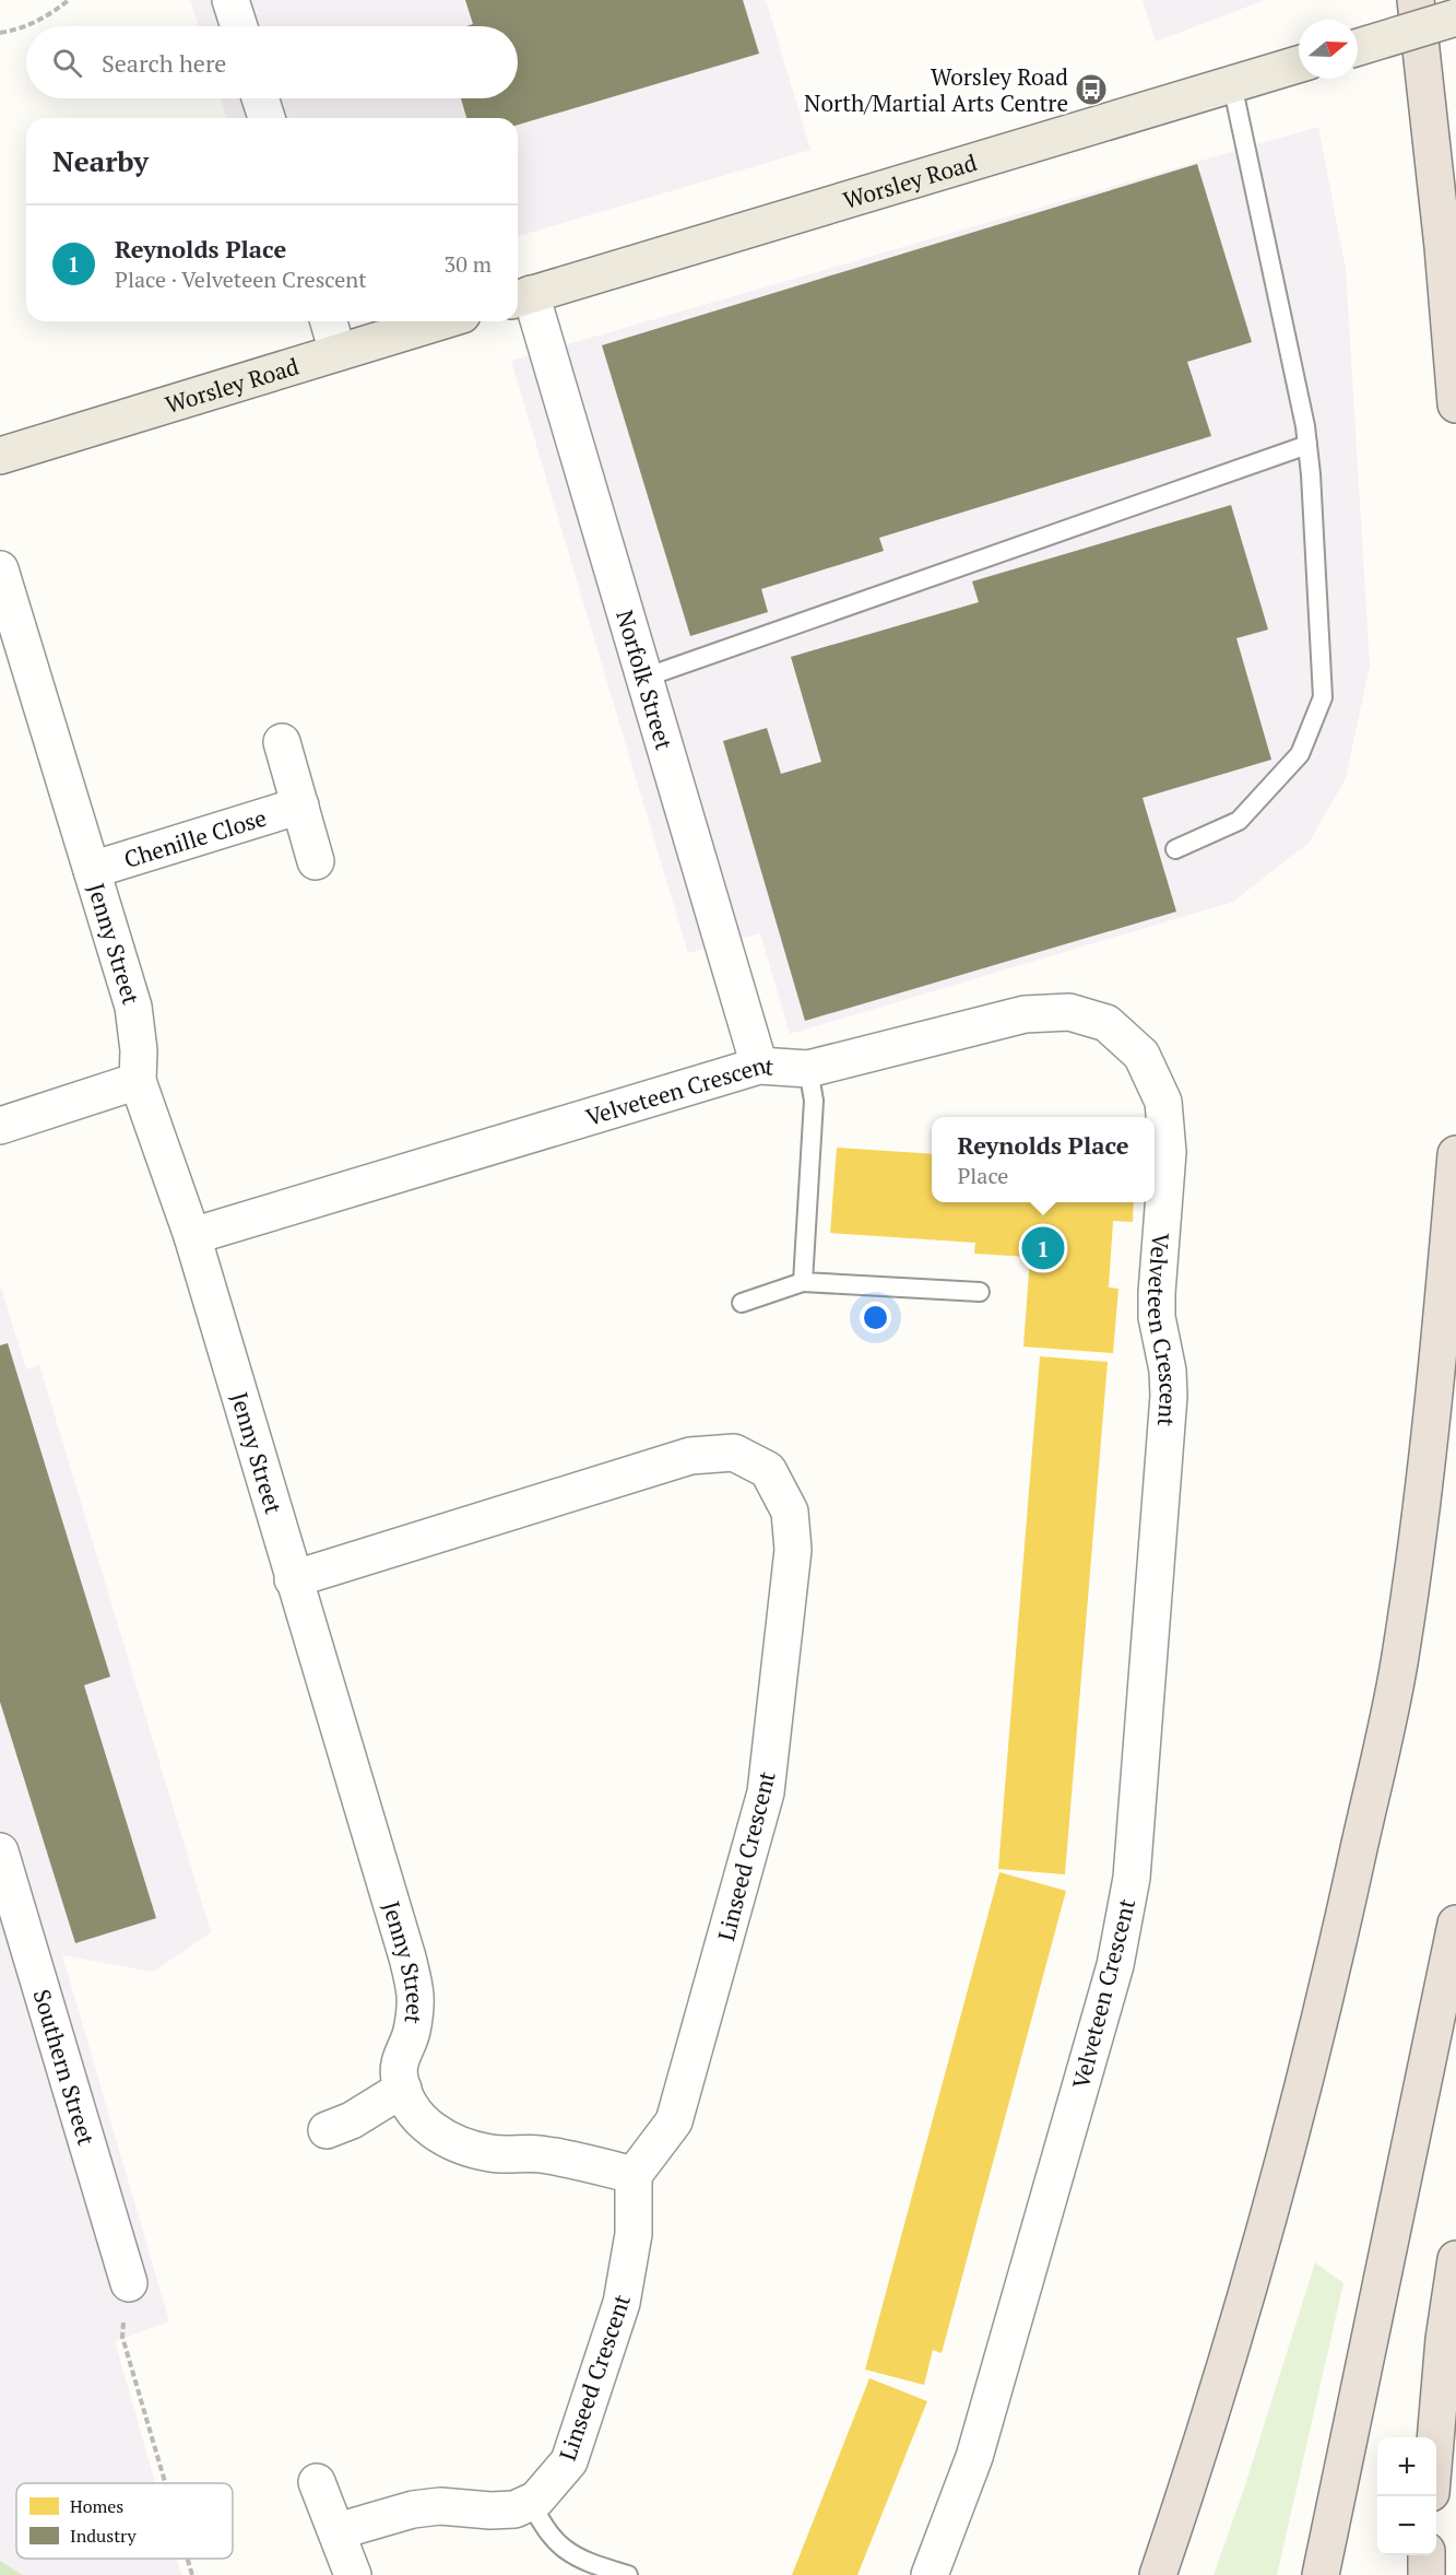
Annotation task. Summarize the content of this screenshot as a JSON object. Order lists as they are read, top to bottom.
{
  "streets": {
    "main road": ["Worsley Road"],
    "street": [
      "Norfolk Street",
      "Chenille Close",
      "Jenny Street",
      "Velveteen Crescent",
      "Linseed Crescent",
      "Southern Street"
    ]
  },
  "crossings": [
    ["Worsley Road", "Norfolk Street"],
    ["Norfolk Street", "Velveteen Crescent"],
    ["Chenille Close", "Jenny Street"],
    ["Jenny Street", "Velveteen Crescent"],
    ["Jenny Street", "Linseed Crescent"]
  ],
  "places": {
    "bus stop": ["Worsley Road North/Martial Arts Centre"]
  },
  "legend": ["Homes", "Industry"],
  "north": "right",
  "page": {
    "search": "Search here",
    "heading": "Nearby",
    "list": [
      {
        "mark": "1",
        "name": "Reynolds Place",
        "note": "Place · Velveteen Crescent",
        "value": "30 m"
      }
    ],
    "popup": ["Reynolds Place", "Place"],
    "pins": "1",
    "map_buttons": ["+", "−"]
  }
}
